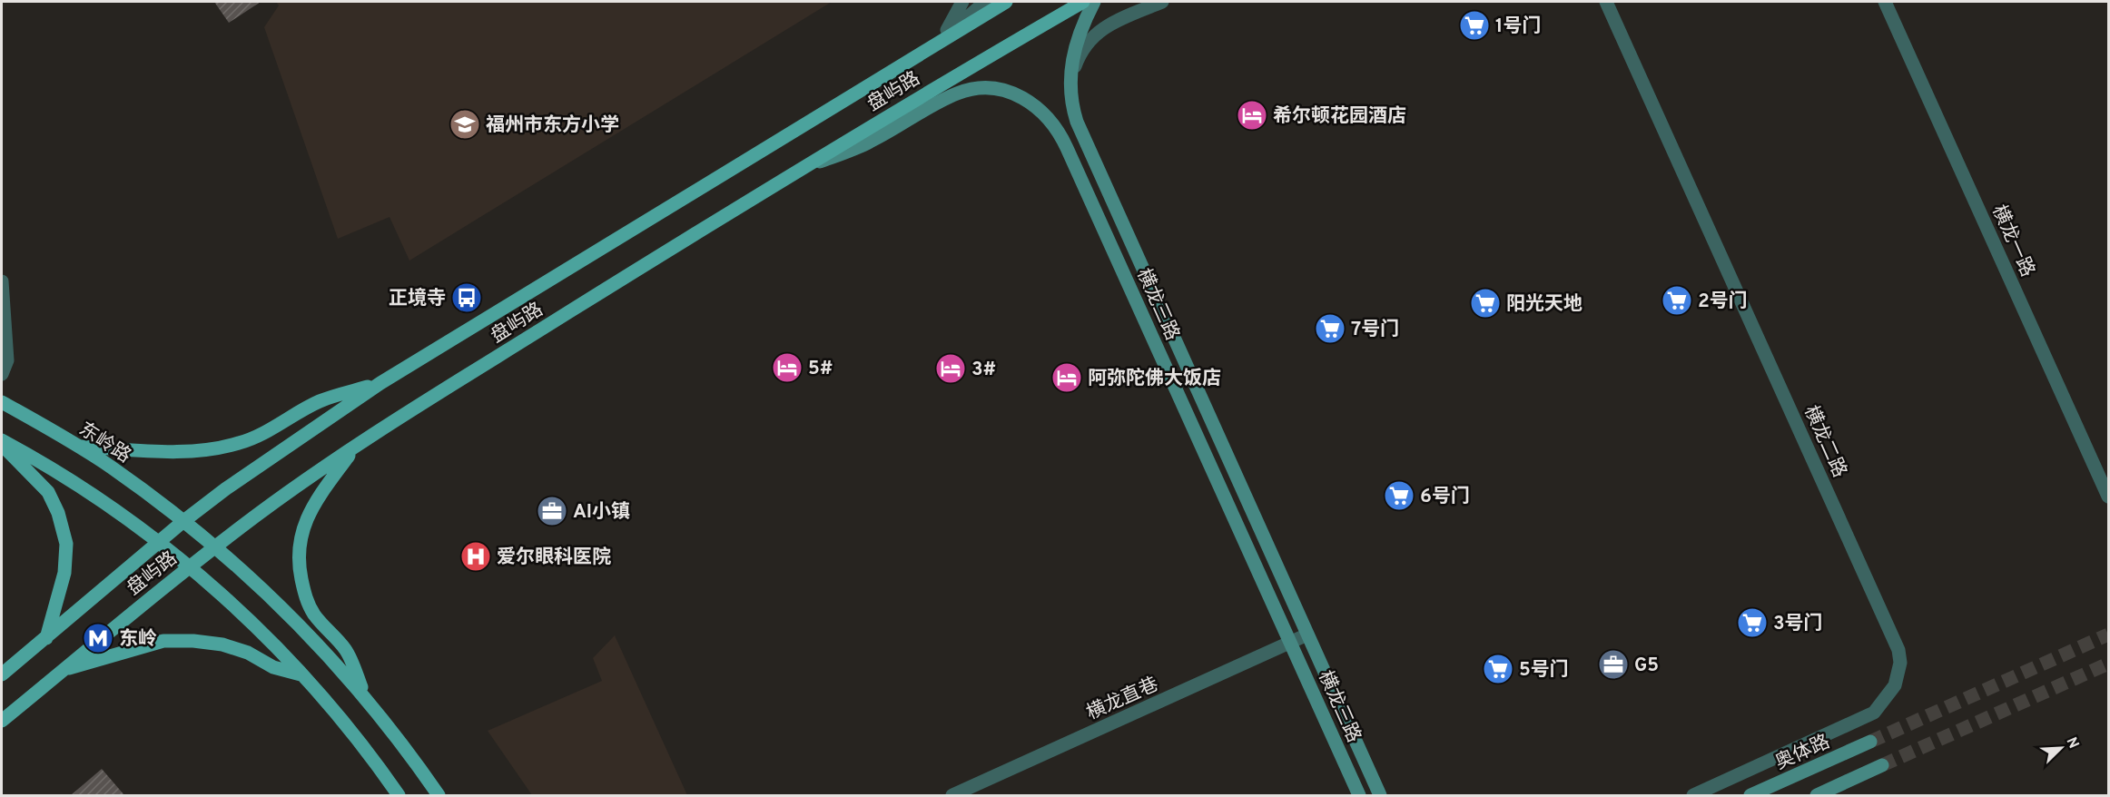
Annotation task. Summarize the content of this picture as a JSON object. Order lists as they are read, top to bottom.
{
  "streets": {
    "main road": [
      "盘屿路",
      "横龙三路",
      "东岭路",
      "奥体路"
    ],
    "street": ["横龙一路", "横龙二路", "横龙直巷"]
  },
  "crossings": [
    ["盘屿路", "横龙三路"],
    ["盘屿路", "东岭路"],
    ["横龙三路", "横龙直巷"]
  ],
  "places": {
    "supermarket": [
      "1号门",
      "2号门",
      "阳光天地",
      "7号门",
      "6号门",
      "3号门",
      "5号门"
    ],
    "hotel": [
      "希尔顿花园酒店",
      "5#",
      "3#",
      "阿弥陀佛大饭店"
    ],
    "school or university": ["福州市东方小学"],
    "bus stop": ["正境寺"],
    "office": ["AI小镇", "G5"],
    "hospital": ["爱尔眼科医院"],
    "metro station": ["东岭"]
  },
  "north": "top right"
}
